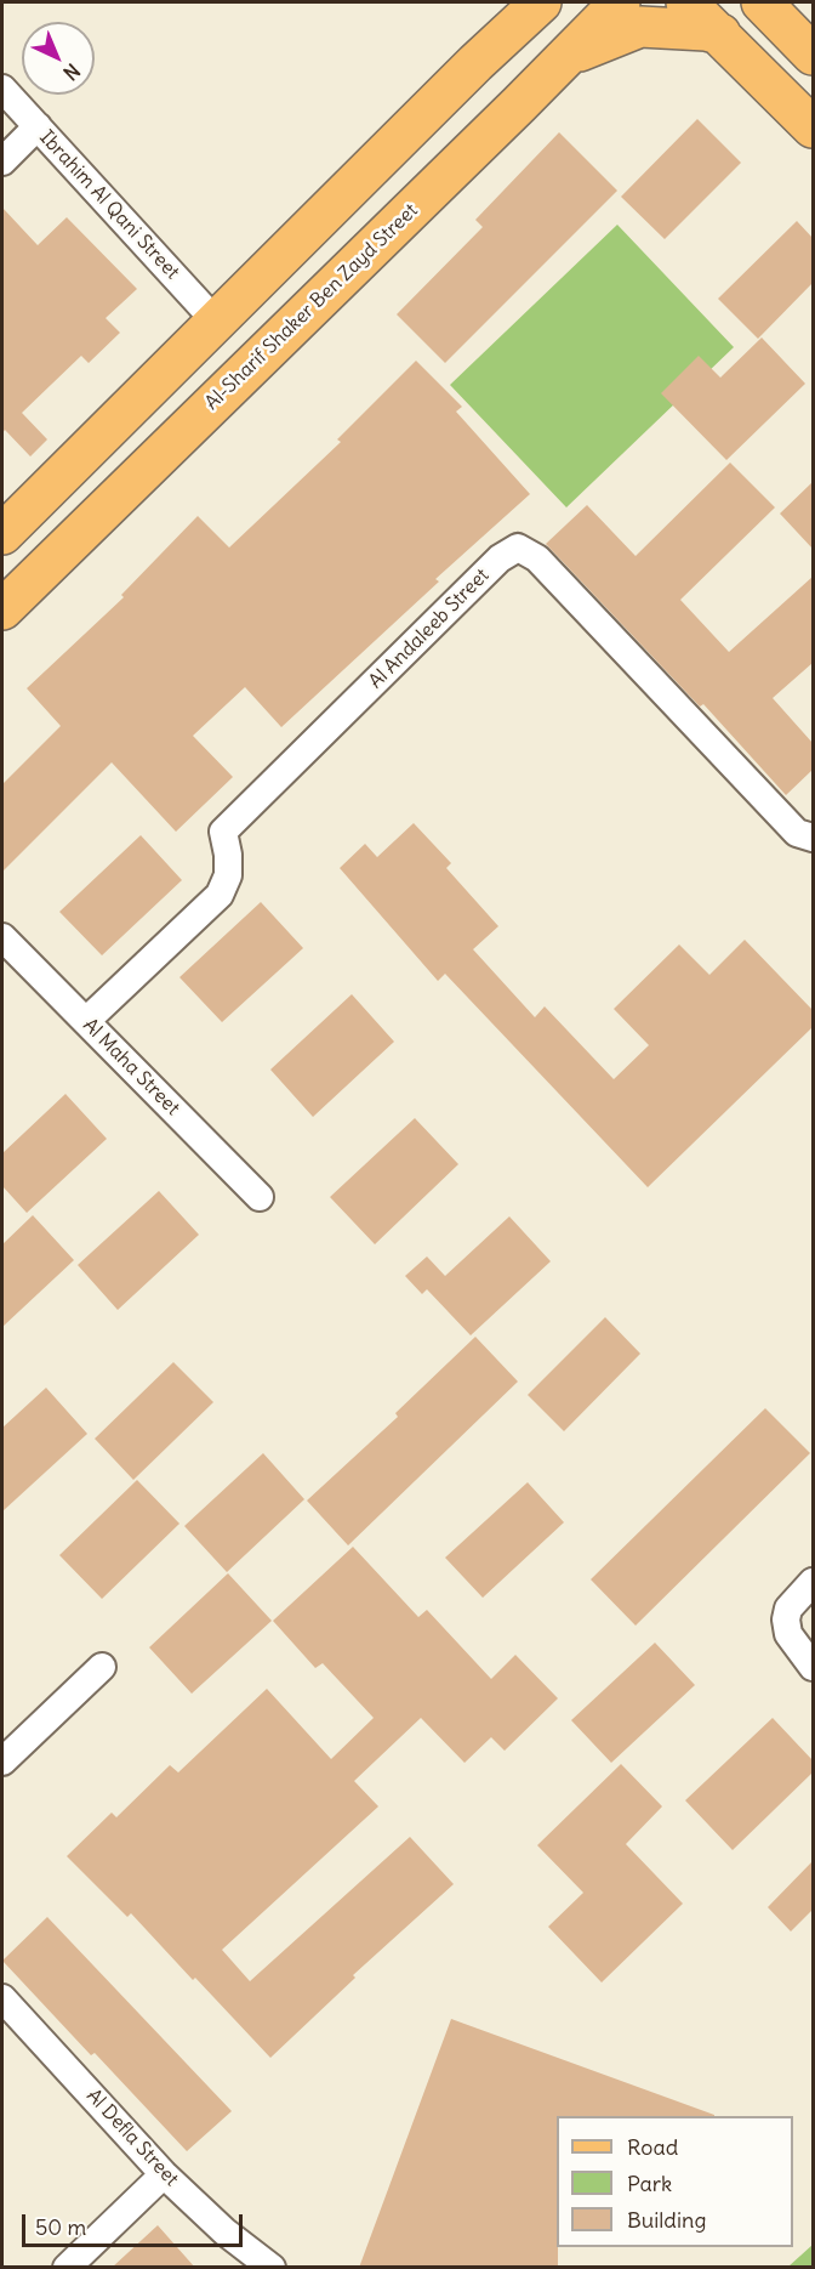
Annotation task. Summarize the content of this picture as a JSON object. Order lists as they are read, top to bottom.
{
  "streets": {
    "main road": ["Al-Sharif Shaker Ben Zayd Street"],
    "street": [
      "Ibrahim Al Qani Street",
      "Al Andaleeb Street",
      "Al Maha Street",
      "Al Defla Street"
    ]
  },
  "crossings": [
    ["Al Andaleeb Street", "Al Maha Street"]
  ],
  "legend": ["Road", "Park", "Building"],
  "scale_bar": "50 m",
  "north": "bottom right"
}
